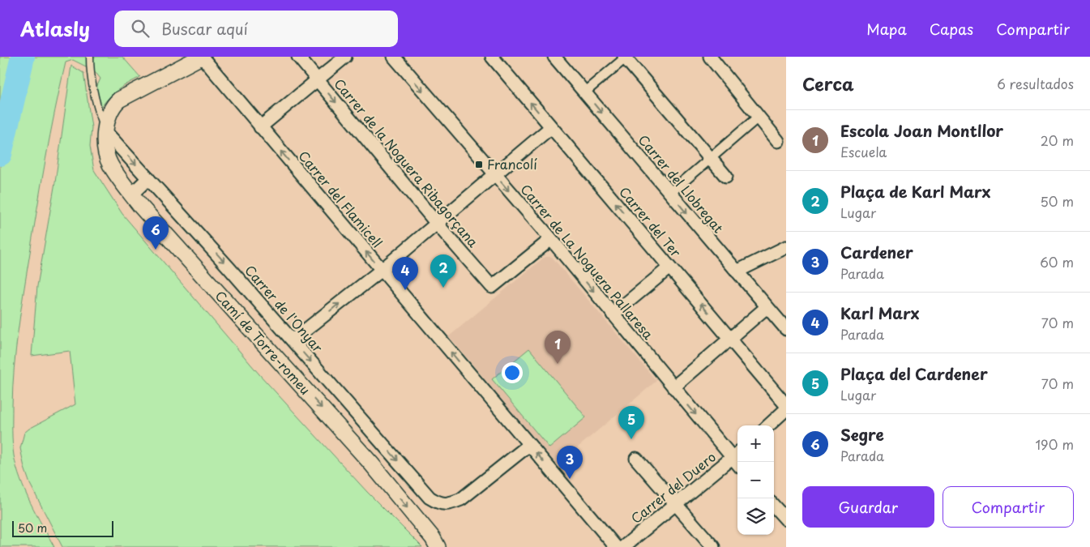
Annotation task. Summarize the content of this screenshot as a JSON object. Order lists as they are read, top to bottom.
{
  "streets": {
    "street": [
      "Carrer de la Noguera Ribagorçana",
      "Carrer del Llobregat",
      "Carrer del Flamicell",
      "Carrer del Ter",
      "Carrer de La Noguera Pallaresa",
      "Carrer de l'Onyar",
      "Camí de Torre-romeu",
      "Carrer del Duero"
    ]
  },
  "crossings": [
    ["Carrer de la Noguera Ribagorçana", "Carrer de La Noguera Pallaresa"],
    ["Carrer del Flamicell", "Carrer de l'Onyar"],
    ["Carrer del Flamicell", "Camí de Torre-romeu"],
    ["Carrer de La Noguera Pallaresa", "Carrer del Duero"],
    ["Carrer de l'Onyar", "Camí de Torre-romeu"]
  ],
  "one_way": [
    "Carrer de la Noguera Ribagorçana",
    "Carrer del Flamicell",
    "Carrer de La Noguera Pallaresa",
    "Carrer de l'Onyar",
    "Camí de Torre-romeu"
  ],
  "places": {
    "transit": ["Francolí"]
  },
  "scale_bar": "50 m",
  "page": {
    "header": "Atlasly",
    "search": "Buscar aquí",
    "nav": ["Mapa", "Capas", "Compartir"],
    "heading": ["Cerca", "6 resultados"],
    "list": [
      {
        "mark": "1",
        "name": "Escola Joan Montllor",
        "note": "Escuela",
        "value": "20 m"
      },
      {
        "mark": "2",
        "name": "Plaça de Karl Marx",
        "note": "Lugar",
        "value": "50 m"
      },
      {
        "mark": "3",
        "name": "Cardener",
        "note": "Parada",
        "value": "60 m"
      },
      {
        "mark": "4",
        "name": "Karl Marx",
        "note": "Parada",
        "value": "70 m"
      },
      {
        "mark": "5",
        "name": "Plaça del Cardener",
        "note": "Lugar",
        "value": "70 m"
      },
      {
        "mark": "6",
        "name": "Segre",
        "note": "Parada",
        "value": "190 m"
      }
    ],
    "pins": [
      "6",
      "2",
      "4",
      "1",
      "5",
      "3"
    ],
    "map_buttons": ["+", "−"],
    "buttons": ["Guardar", "Compartir"],
    "scale": "50 m"
  }
}
